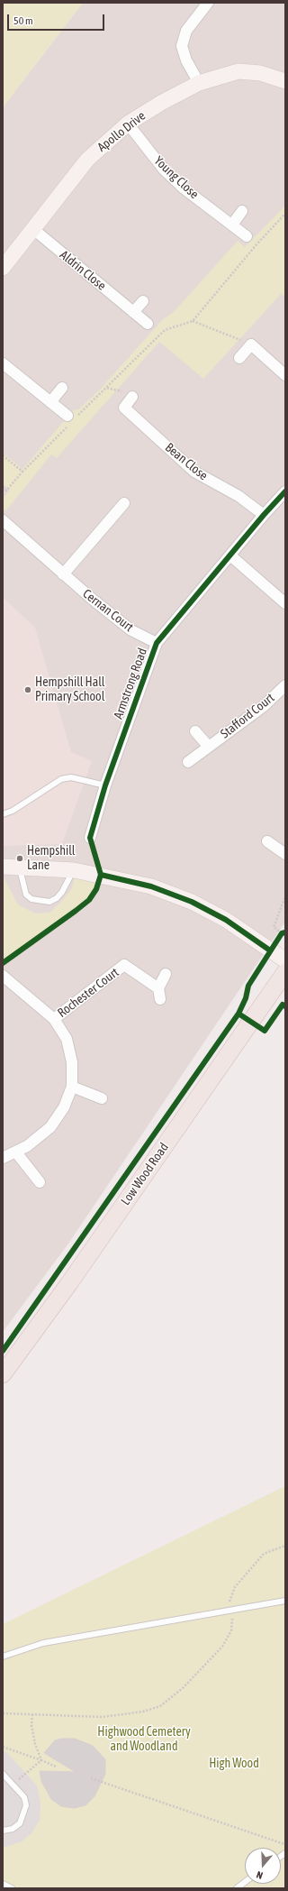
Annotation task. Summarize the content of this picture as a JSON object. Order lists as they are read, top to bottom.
{
  "streets": {
    "main road": ["Low Wood Road"],
    "street": [
      "Apollo Drive",
      "Young Close",
      "Aldrin Close",
      "Bean Close",
      "Cernan Court",
      "Armstrong Road",
      "Stafford Court",
      "Rochester Court"
    ]
  },
  "crossings": [
    ["Apollo Drive", "Young Close"],
    ["Apollo Drive", "Aldrin Close"],
    ["Bean Close", "Armstrong Road"],
    ["Cernan Court", "Armstrong Road"]
  ],
  "parks": ["Highwood Cemetery and Woodland", "High Wood"],
  "places": ["Hempshill Hall Primary School", "Hempshill Lane"],
  "scale_bar": "50 m",
  "north": "bottom"
}
